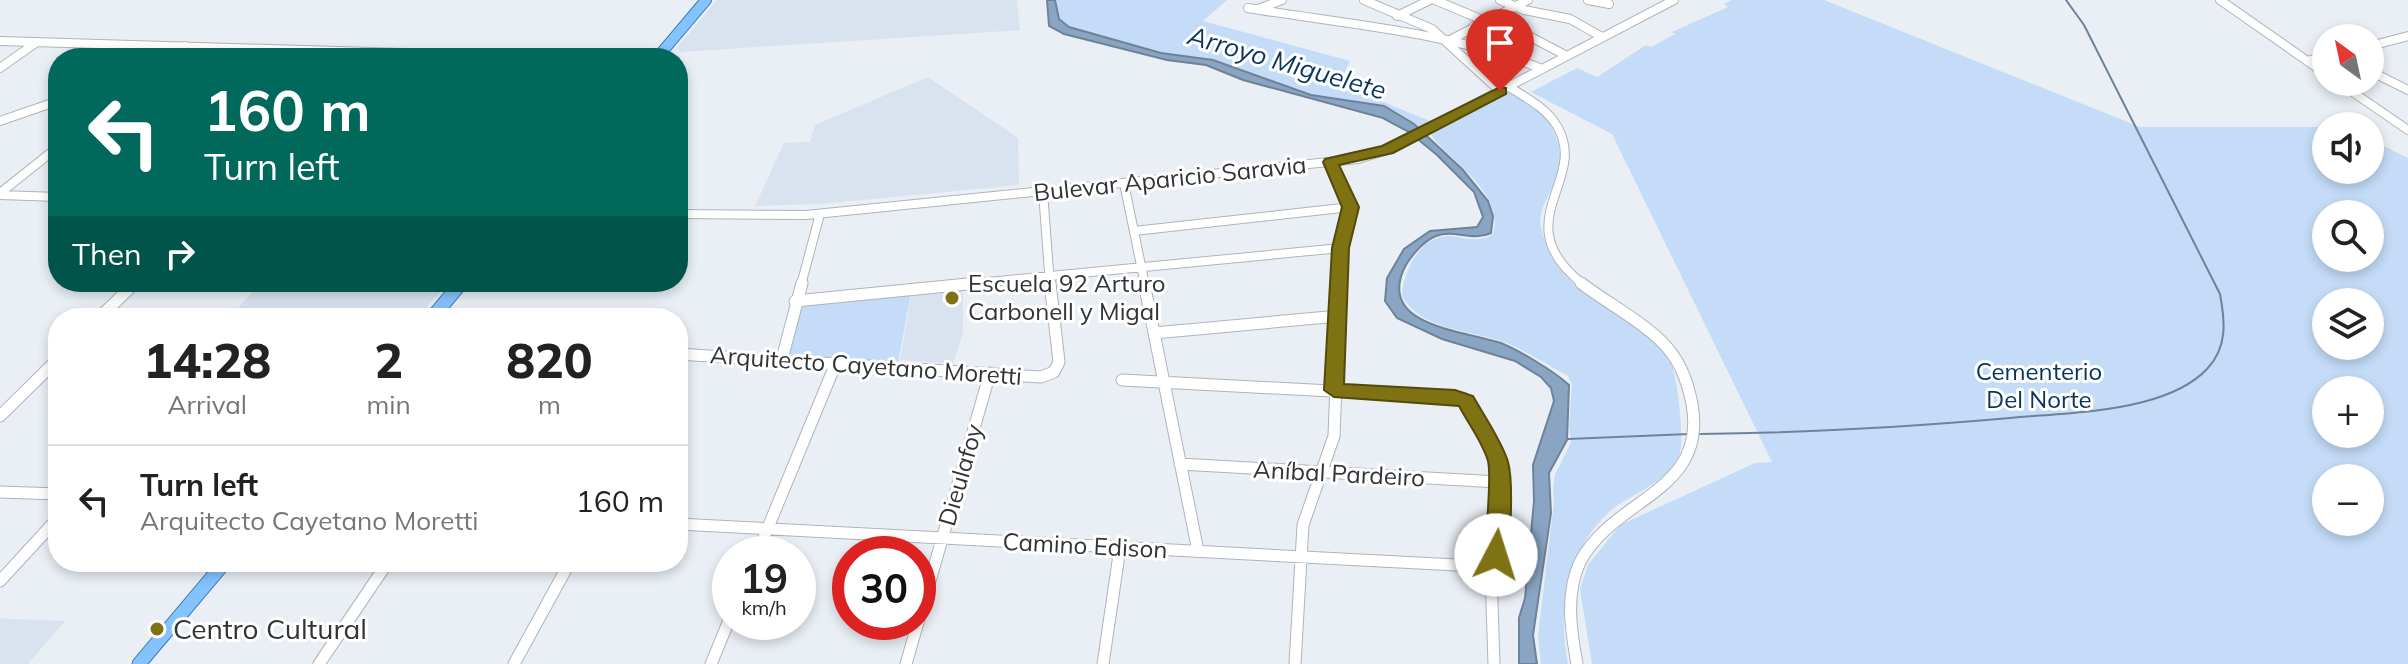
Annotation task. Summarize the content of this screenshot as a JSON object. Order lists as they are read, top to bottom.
{
  "streets": {
    "street": [
      "Bulevar Aparicio Saravia",
      "Arquitecto Cayetano Moretti",
      "Aníbal Pardeiro",
      "Dieulafoy",
      "Camino Edison"
    ]
  },
  "crossings": [
    ["Arquitecto Cayetano Moretti", "Dieulafoy"],
    ["Dieulafoy", "Camino Edison"]
  ],
  "water": ["Arroyo Miguelete"],
  "parks": ["Cementerio Del Norte"],
  "places": ["Escuela 92 Arturo Carbonell y Migal", "Centro Cultural"],
  "north": "top left",
  "page": {
    "map_buttons": ["+", "−"],
    "turn": ["160 m", "Turn left"],
    "then": "Then",
    "eta": [
      "14:28",
      "Arrival",
      "2",
      "min",
      "820",
      "m"
    ],
    "list": [
      {
        "name": "Turn left",
        "note": "Arquitecto Cayetano Moretti",
        "value": "160 m"
      }
    ],
    "speed": "19 km/h",
    "limit": "30"
  }
}
